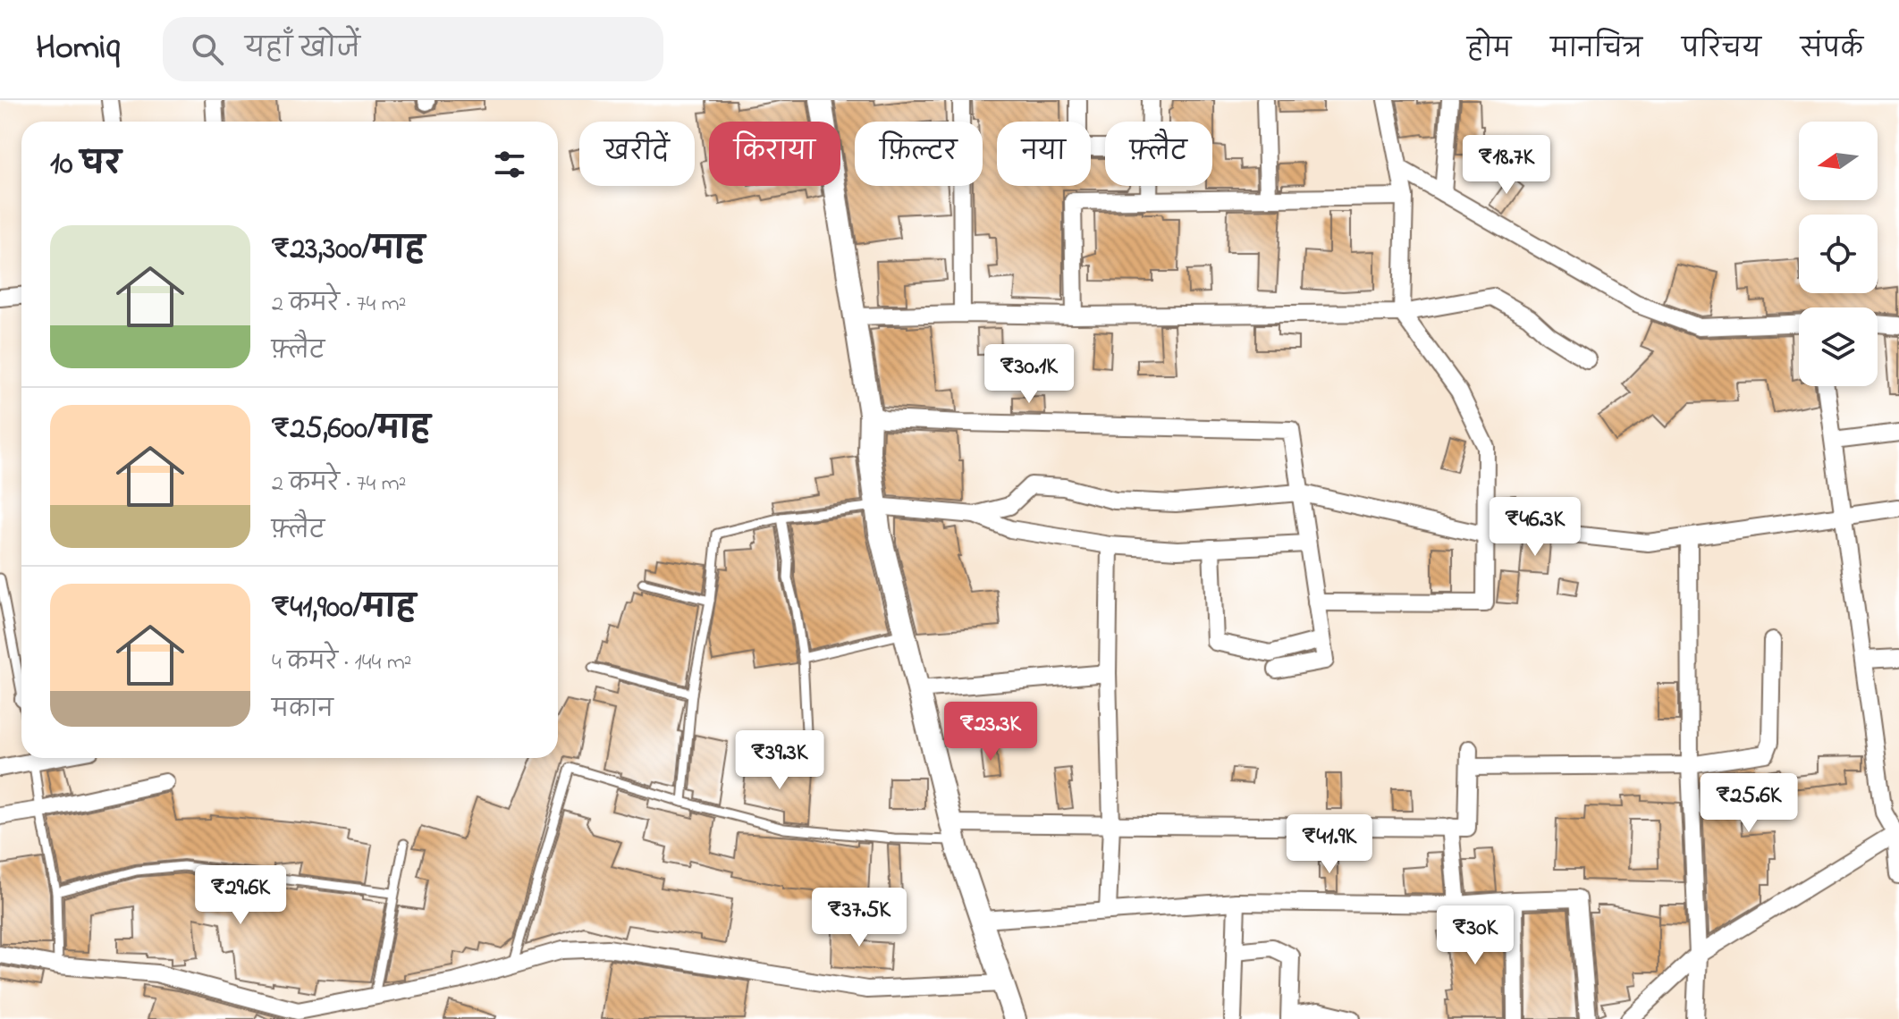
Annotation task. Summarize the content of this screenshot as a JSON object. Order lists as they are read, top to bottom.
{
  "north": "left",
  "page": {
    "header": "Homiq",
    "search": "यहाँ खोजें",
    "nav": [
      "होम",
      "मानचित्र",
      "परिचय",
      "संपर्क"
    ],
    "chip": [
      "खरीदें",
      "किराया",
      "फ़िल्टर",
      "नया",
      "फ़्लैट"
    ],
    "heading": "10 घर",
    "price": [
      "₹18.7K",
      "₹30.1K",
      "₹46.3K",
      "₹23.3K",
      "₹39.3K",
      "₹25.6K",
      "₹41.9K",
      "₹29.6K",
      "₹37.5K",
      "₹30K"
    ],
    "list": [
      {
        "name": "₹23,300/माह",
        "note": "2 कमरे · 74 m² · फ़्लैट"
      },
      {
        "name": "₹25,600/माह",
        "note": "2 कमरे · 74 m² · फ़्लैट"
      },
      {
        "name": "₹41,900/माह",
        "note": "4 कमरे · 144 m² · मकान"
      }
    ]
  }
}
